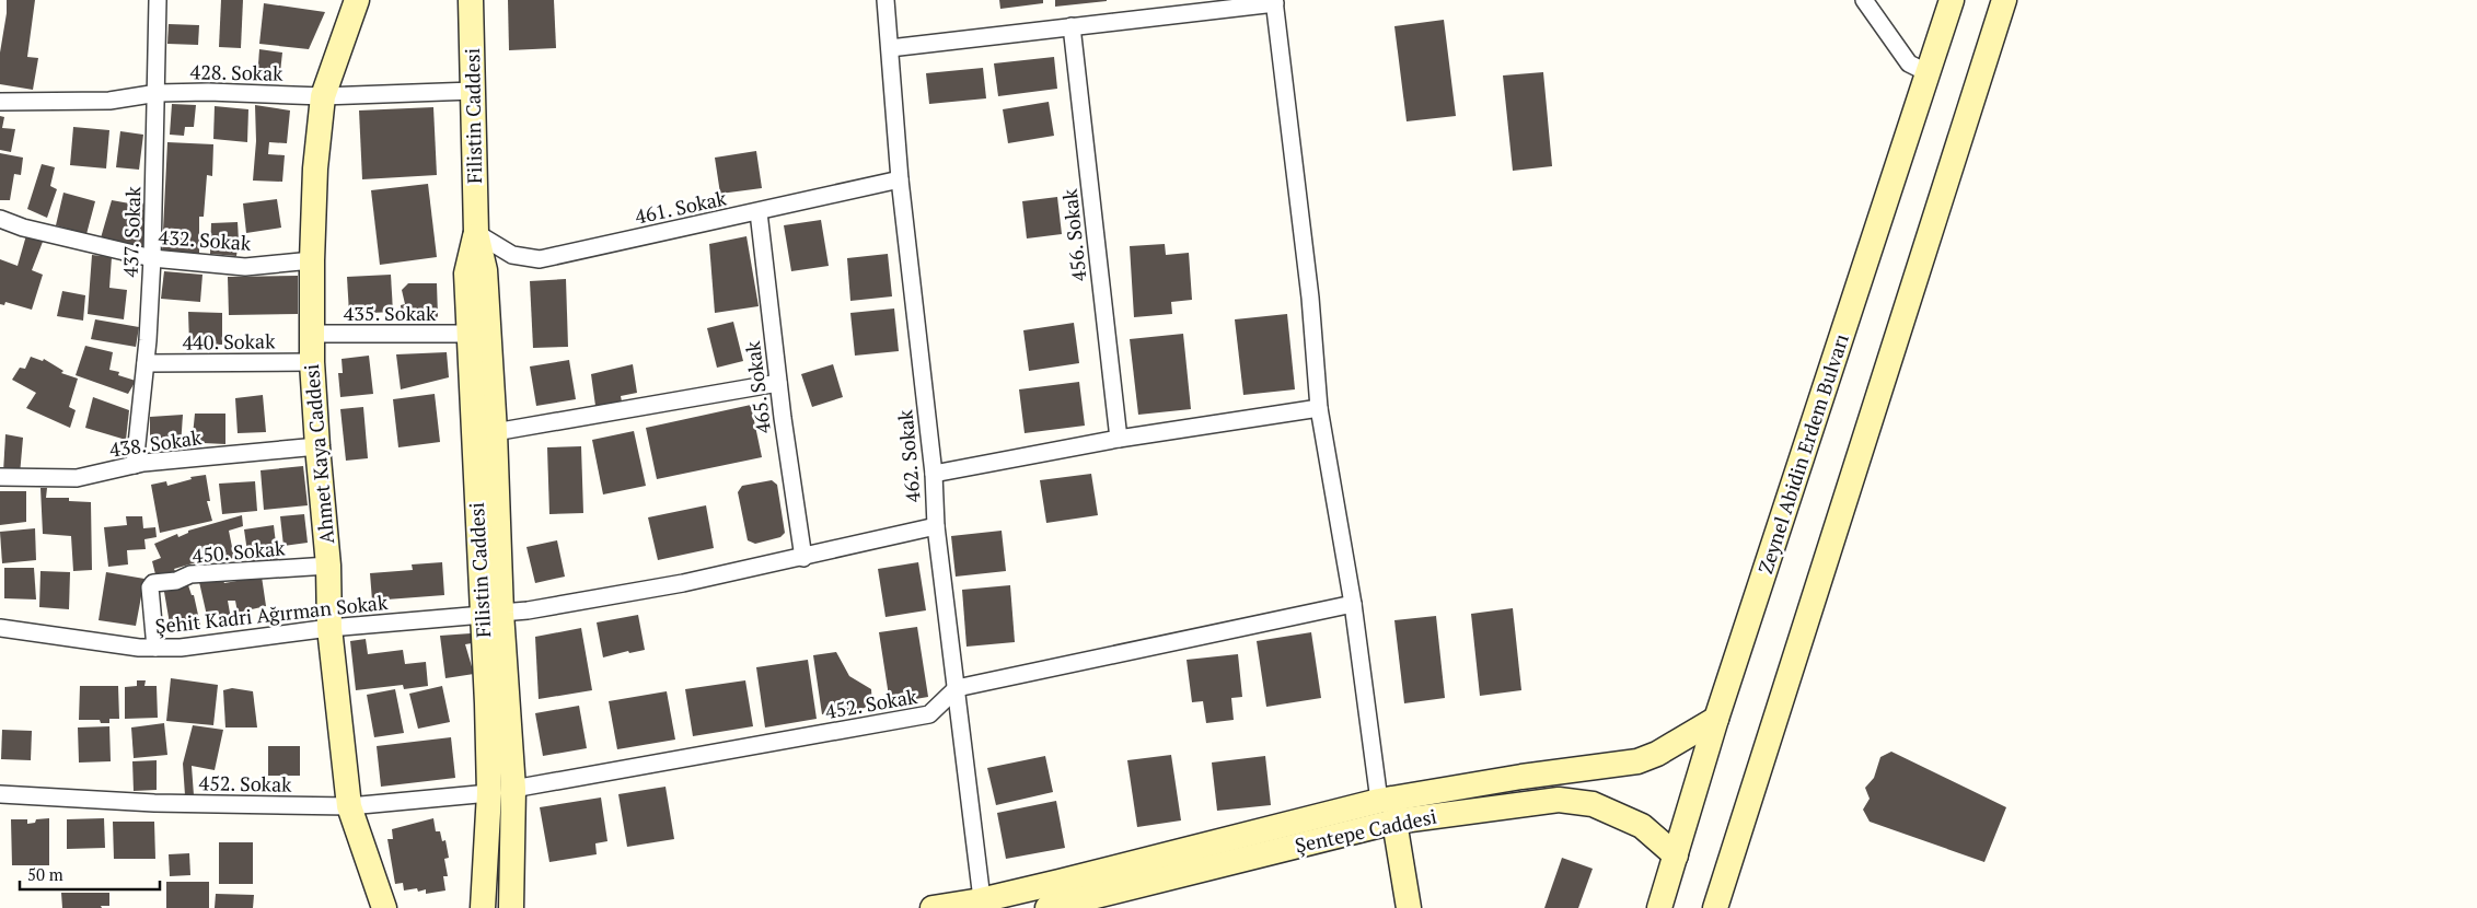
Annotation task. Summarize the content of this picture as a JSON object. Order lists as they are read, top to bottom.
{
  "streets": {
    "street": [
      "428. Sokak",
      "Filistin Caddesi",
      "461. Sokak",
      "437. Sokak",
      "456. Sokak",
      "432. Sokak",
      "435. Sokak",
      "440. Sokak",
      "465. Sokak",
      "438. Sokak",
      "Ahmet Kaya Caddesi",
      "Zeynel Abidin Erdem Bulvarı",
      "462. Sokak",
      "450. Sokak",
      "Şehit Kadri Ağırman Sokak",
      "452. Sokak",
      "Şentepe Caddesi"
    ]
  },
  "crossings": [
    ["428. Sokak", "Filistin Caddesi"],
    ["428. Sokak", "437. Sokak"],
    ["428. Sokak", "Ahmet Kaya Caddesi"],
    ["Filistin Caddesi", "461. Sokak"],
    ["Filistin Caddesi", "435. Sokak"],
    ["Filistin Caddesi", "Şehit Kadri Ağırman Sokak"],
    ["Filistin Caddesi", "452. Sokak"],
    ["461. Sokak", "465. Sokak"],
    ["461. Sokak", "462. Sokak"],
    ["437. Sokak", "432. Sokak"],
    ["437. Sokak", "440. Sokak"],
    ["437. Sokak", "438. Sokak"],
    ["432. Sokak", "Ahmet Kaya Caddesi"],
    ["435. Sokak", "Ahmet Kaya Caddesi"],
    ["440. Sokak", "Ahmet Kaya Caddesi"],
    ["465. Sokak", "Şehit Kadri Ağırman Sokak"],
    ["438. Sokak", "Ahmet Kaya Caddesi"],
    ["Ahmet Kaya Caddesi", "450. Sokak"],
    ["Ahmet Kaya Caddesi", "Şehit Kadri Ağırman Sokak"],
    ["Ahmet Kaya Caddesi", "452. Sokak"],
    ["Zeynel Abidin Erdem Bulvarı", "Şentepe Caddesi"],
    ["462. Sokak", "Şehit Kadri Ağırman Sokak"],
    ["462. Sokak", "452. Sokak"],
    ["450. Sokak", "Şehit Kadri Ağırman Sokak"]
  ],
  "scale_bar": "50 m"
}
